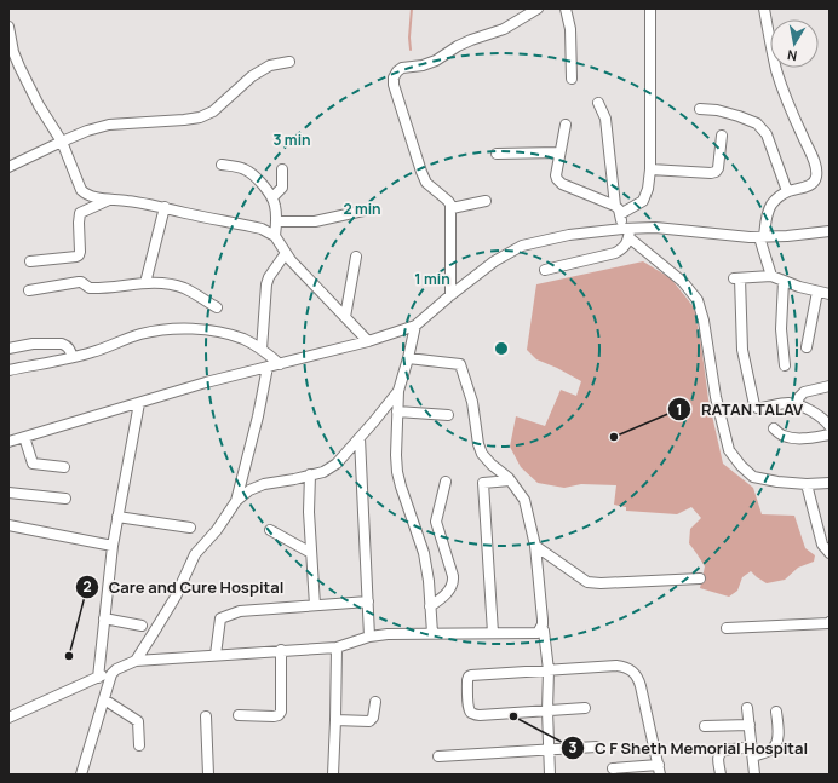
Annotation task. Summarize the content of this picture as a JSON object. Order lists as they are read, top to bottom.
{
  "places": ["RATAN TALAV", "Care and Cure Hospital", "C F Sheth Memorial Hospital"],
  "north": "bottom",
  "rings": ["3 min", "2 min", "1 min"]
}
